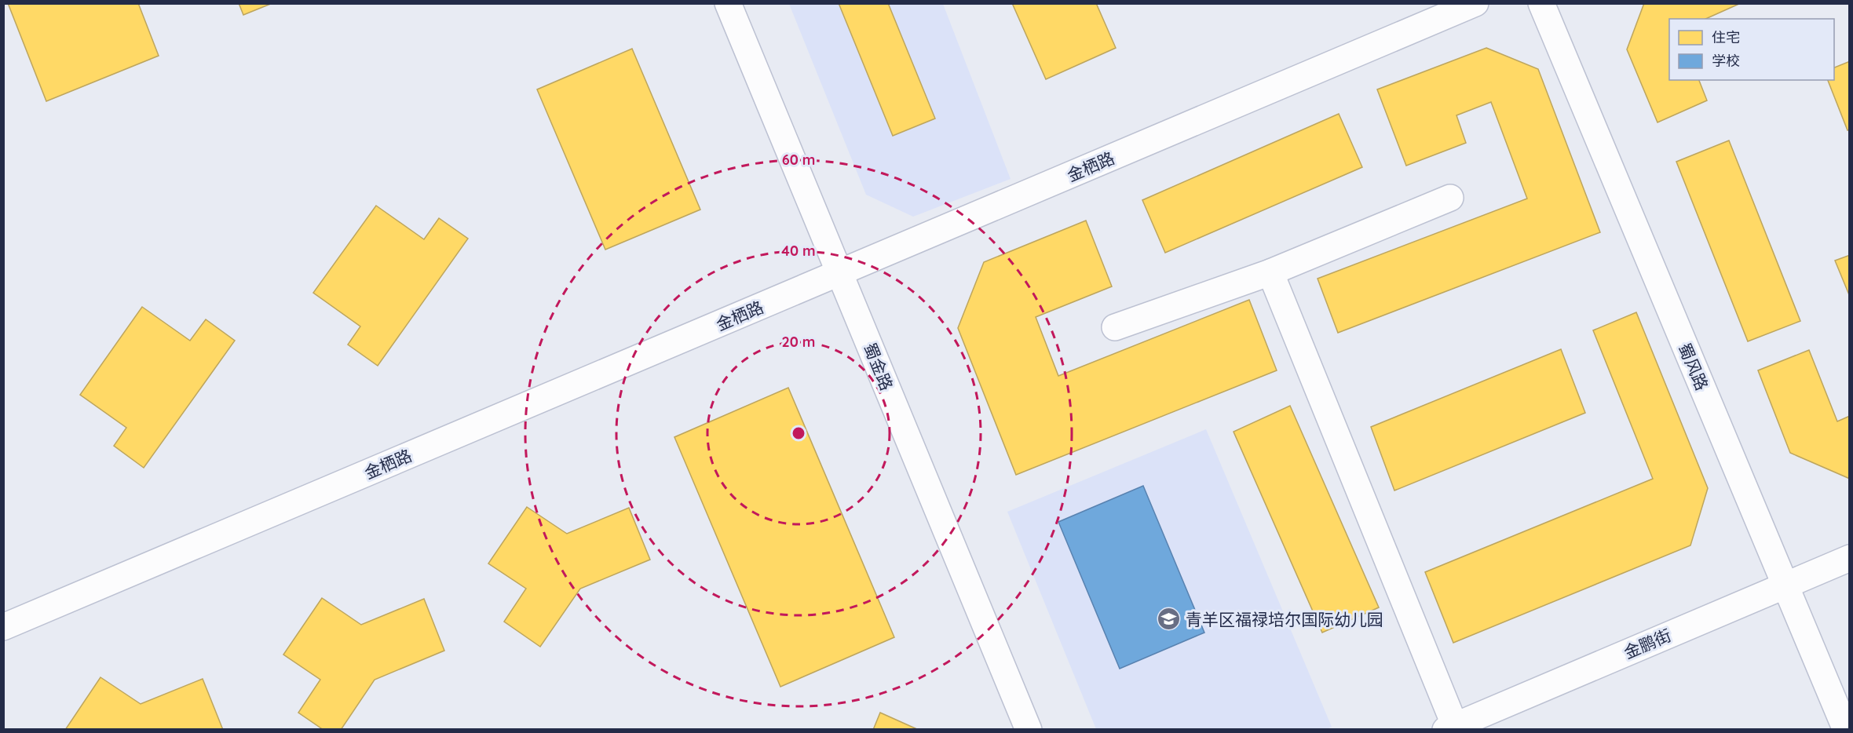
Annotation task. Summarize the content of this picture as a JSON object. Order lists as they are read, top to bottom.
{
  "streets": {
    "street": [
      "金栖路",
      "蜀金路",
      "蜀风路",
      "金鹏街"
    ]
  },
  "crossings": [
    ["金栖路", "蜀金路"],
    ["蜀风路", "金鹏街"]
  ],
  "places": {
    "school or university": ["青羊区福禄培尔国际幼儿园"]
  },
  "legend": ["住宅", "学校"],
  "rings": ["60 m", "40 m", "20 m"]
}
